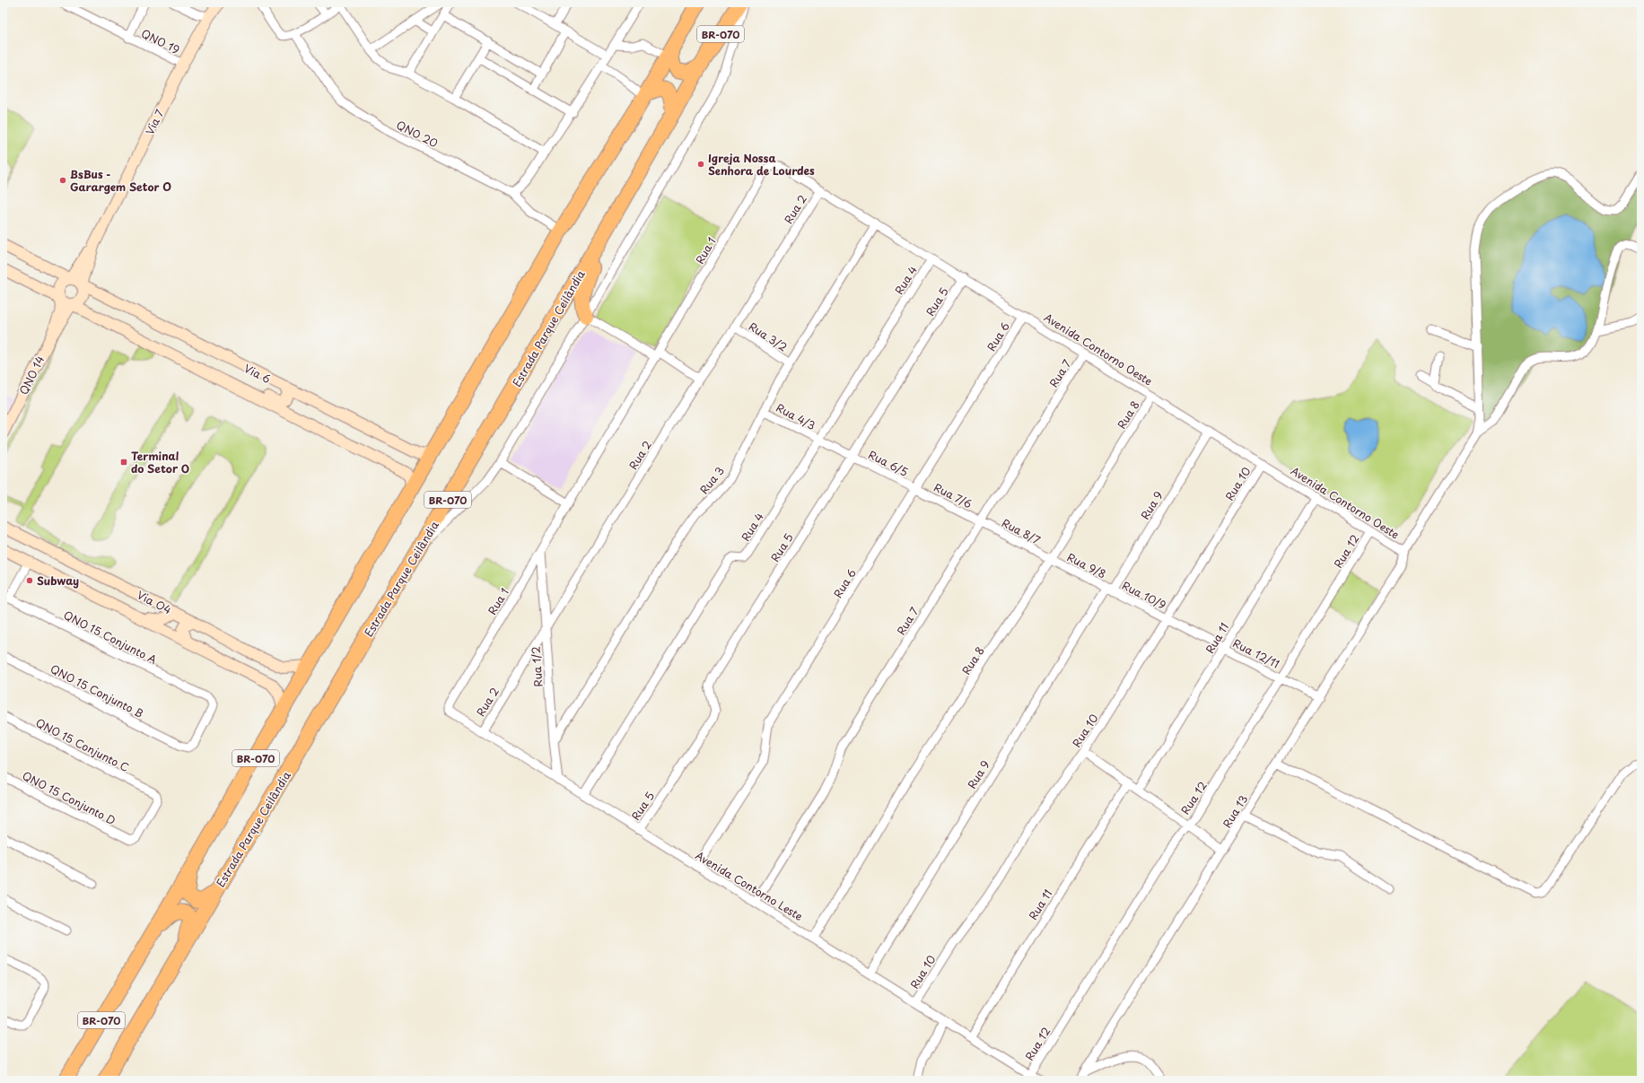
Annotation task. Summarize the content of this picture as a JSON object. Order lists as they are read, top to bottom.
{
  "streets": {
    "highway": ["BR-070", "Estrada Parque Ceilândia"],
    "main road": [
      "Via 7",
      "Via 6",
      "QNO 14",
      "Via O4"
    ],
    "street": [
      "QNO 19",
      "QNO 20",
      "Rua 2",
      "Rua 1",
      "Rua 4",
      "Rua 5",
      "Rua 3/2",
      "Rua 6",
      "Avenida Contorno Oeste",
      "Rua 7",
      "Rua 8",
      "Rua 4/3",
      "Rua 6/5",
      "Rua 3",
      "Rua 10",
      "Rua 7/6",
      "Rua 9",
      "Rua 8/7",
      "Rua 12",
      "Rua 9/8",
      "Rua 10/9",
      "QNO 15 Conjunto A",
      "Rua 11",
      "Rua 12/11",
      "Rua 1/2",
      "QNO 15 Conjunto B",
      "QNO 15 Conjunto C",
      "QNO 15 Conjunto D",
      "Rua 13",
      "Avenida Contorno Leste"
    ]
  },
  "crossings": [
    ["BR-070", "QNO 20"],
    ["BR-070", "Via 6"],
    ["BR-070", "Via O4"],
    ["QNO 19", "Via 7"],
    ["Via 7", "Via 6"],
    ["Via 7", "QNO 14"],
    ["Rua 2", "Rua 3/2"],
    ["Rua 2", "Avenida Contorno Oeste"],
    ["Rua 2", "Rua 1/2"],
    ["Rua 2", "Avenida Contorno Leste"],
    ["Rua 1", "Avenida Contorno Oeste"],
    ["Rua 1", "Rua 1/2"],
    ["Rua 1", "Avenida Contorno Leste"],
    ["Rua 4", "Avenida Contorno Oeste"],
    ["Rua 4", "Rua 4/3"],
    ["Rua 4", "Avenida Contorno Leste"],
    ["Rua 5", "Avenida Contorno Oeste"],
    ["Rua 5", "Rua 4/3"],
    ["Rua 5", "Rua 6/5"],
    ["Rua 5", "Avenida Contorno Leste"],
    ["Rua 3/2", "Rua 3"],
    ["Rua 6", "Avenida Contorno Oeste"],
    ["Rua 6", "Rua 6/5"],
    ["Rua 6", "Rua 7/6"],
    ["Rua 6", "Avenida Contorno Leste"],
    ["Avenida Contorno Oeste", "Rua 7"],
    ["Avenida Contorno Oeste", "Rua 8"],
    ["Avenida Contorno Oeste", "Rua 3"],
    ["Avenida Contorno Oeste", "Rua 10"],
    ["Avenida Contorno Oeste", "Rua 9"],
    ["Avenida Contorno Oeste", "Rua 12"],
    ["Avenida Contorno Oeste", "Rua 11"],
    ["Avenida Contorno Oeste", "Rua 13"],
    ["Via 6", "QNO 14"],
    ["Rua 7", "Rua 7/6"],
    ["Rua 7", "Rua 8/7"],
    ["Rua 7", "Avenida Contorno Leste"],
    ["Rua 8", "Rua 8/7"],
    ["Rua 8", "Rua 9/8"],
    ["Rua 8", "Avenida Contorno Leste"],
    ["Rua 4/3", "Rua 6/5"],
    ["Rua 4/3", "Rua 3"],
    ["Rua 6/5", "Rua 7/6"],
    ["Rua 3", "Rua 1/2"],
    ["Rua 10", "Rua 10/9"],
    ["Rua 10", "Avenida Contorno Leste"],
    ["Rua 7/6", "Rua 8/7"],
    ["Rua 9", "Rua 9/8"],
    ["Rua 9", "Rua 10/9"],
    ["Rua 9", "Avenida Contorno Leste"],
    ["Rua 8/7", "Rua 9/8"],
    ["Rua 12", "Rua 12/11"],
    ["Rua 12", "Avenida Contorno Leste"],
    ["Rua 9/8", "Rua 10/9"],
    ["Rua 10/9", "Rua 11"],
    ["Rua 10/9", "Rua 12/11"],
    ["QNO 15 Conjunto A", "QNO 15 Conjunto B"],
    ["Rua 11", "Rua 12/11"],
    ["Rua 11", "Avenida Contorno Leste"],
    ["Rua 12/11", "Rua 13"],
    ["Rua 1/2", "Avenida Contorno Leste"],
    ["QNO 15 Conjunto C", "QNO 15 Conjunto D"]
  ],
  "places": {
    "other": ["Igreja Nossa Senhora de Lourdes", "BsBus - Garargem Setor O", "Subway"],
    "transit": ["Terminal do Setor O"]
  }
}
